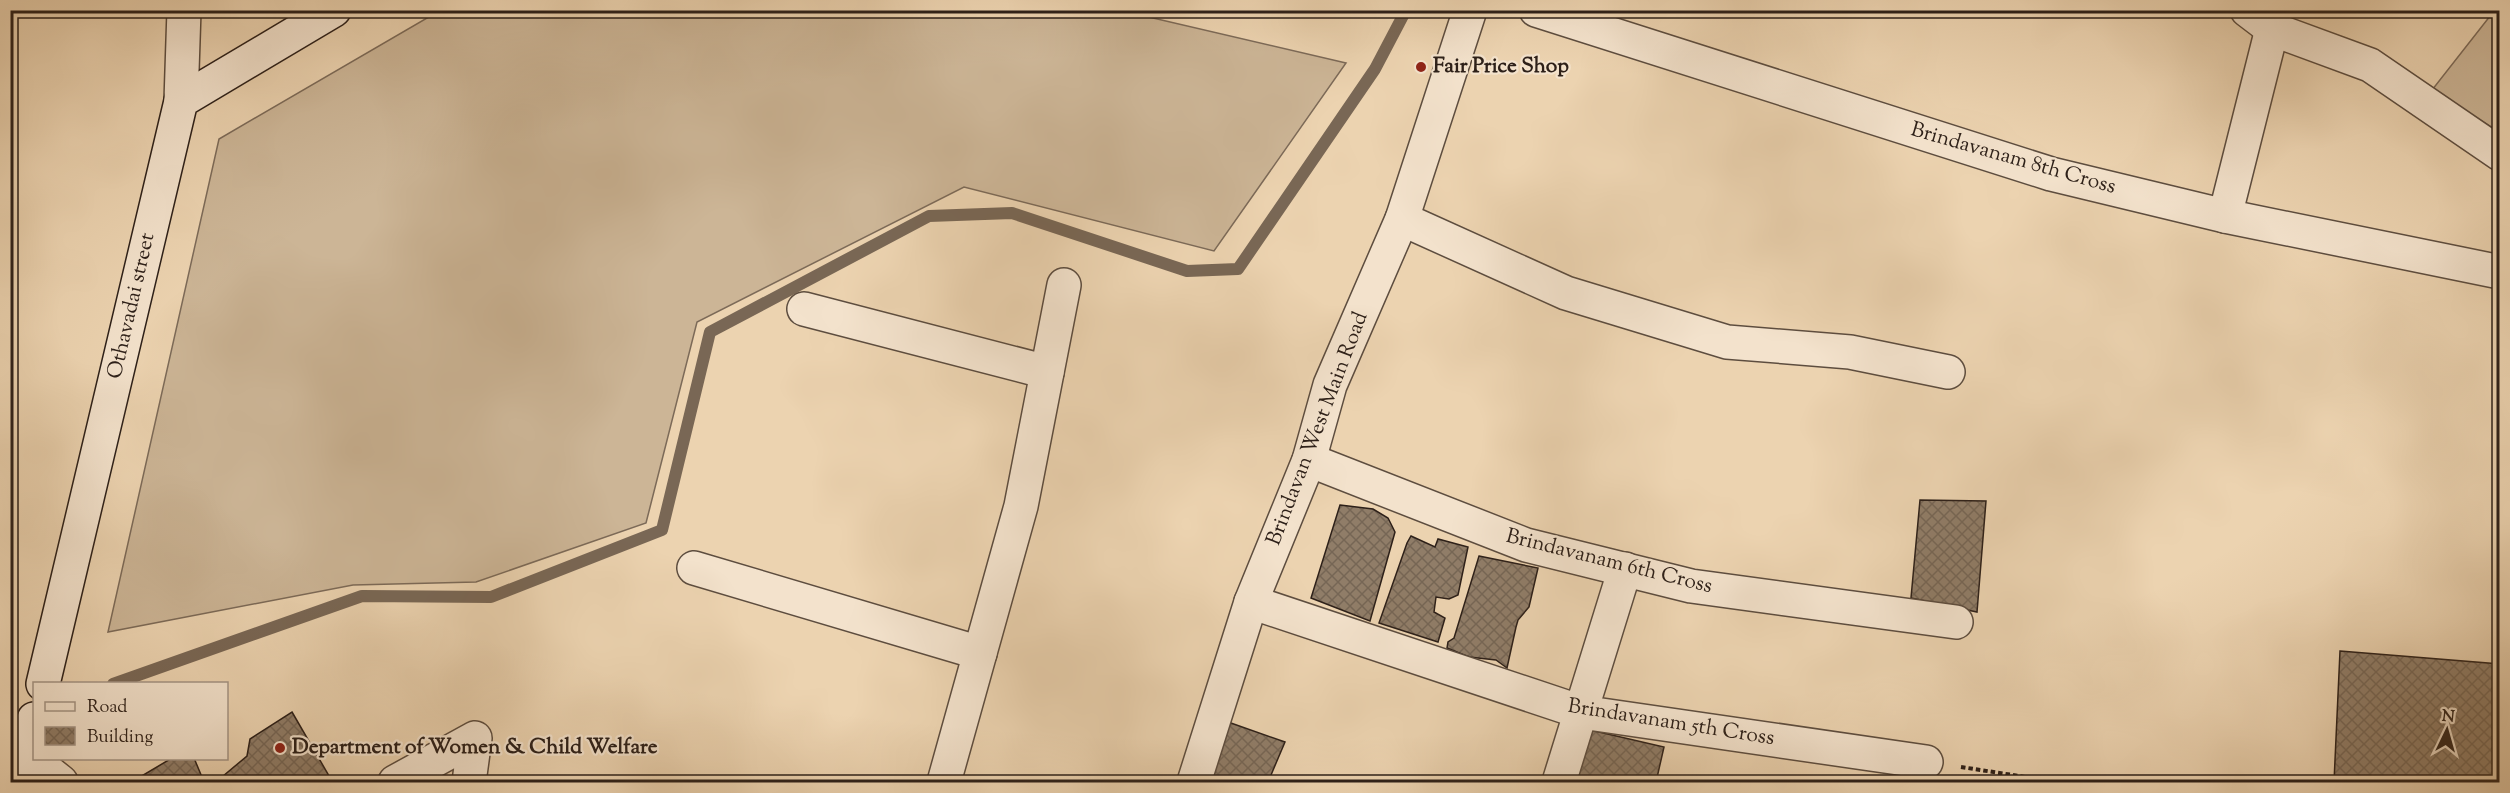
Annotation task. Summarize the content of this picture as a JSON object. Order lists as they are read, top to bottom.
{
  "streets": {
    "street": [
      "Brindavanam 8th Cross",
      "Othavadai street",
      "Brindavan West Main Road",
      "Brindavanam 6th Cross",
      "Brindavanam 5th Cross"
    ]
  },
  "crossings": [
    ["Brindavan West Main Road", "Brindavanam 6th Cross"],
    ["Brindavan West Main Road", "Brindavanam 5th Cross"]
  ],
  "places": ["Fair Price Shop", "Department of Women & Child Welfare"],
  "legend": ["Road", "Building"],
  "north": "top"
}
